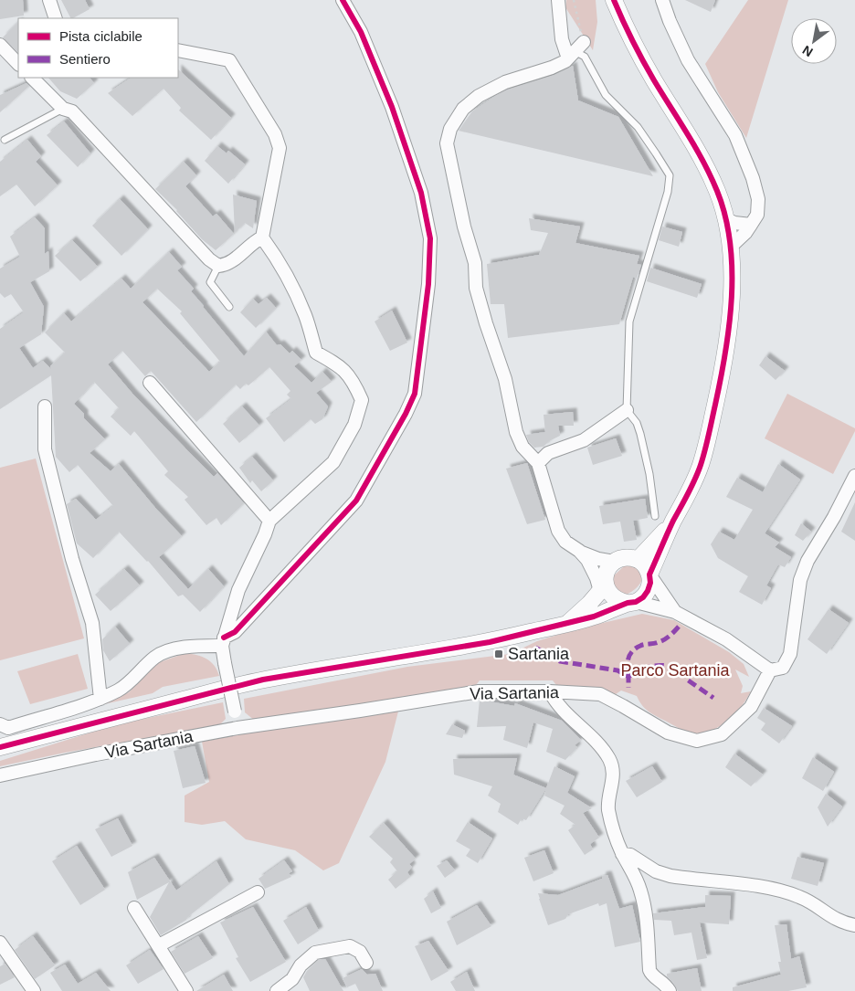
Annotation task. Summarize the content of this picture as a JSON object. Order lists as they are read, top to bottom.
{
  "streets": {
    "street": ["Via Sartania"]
  },
  "parks": ["Parco Sartania"],
  "places": {
    "transit": ["Sartania"]
  },
  "legend": ["Pista ciclabile", "Sentiero"],
  "north": "bottom left"
}
